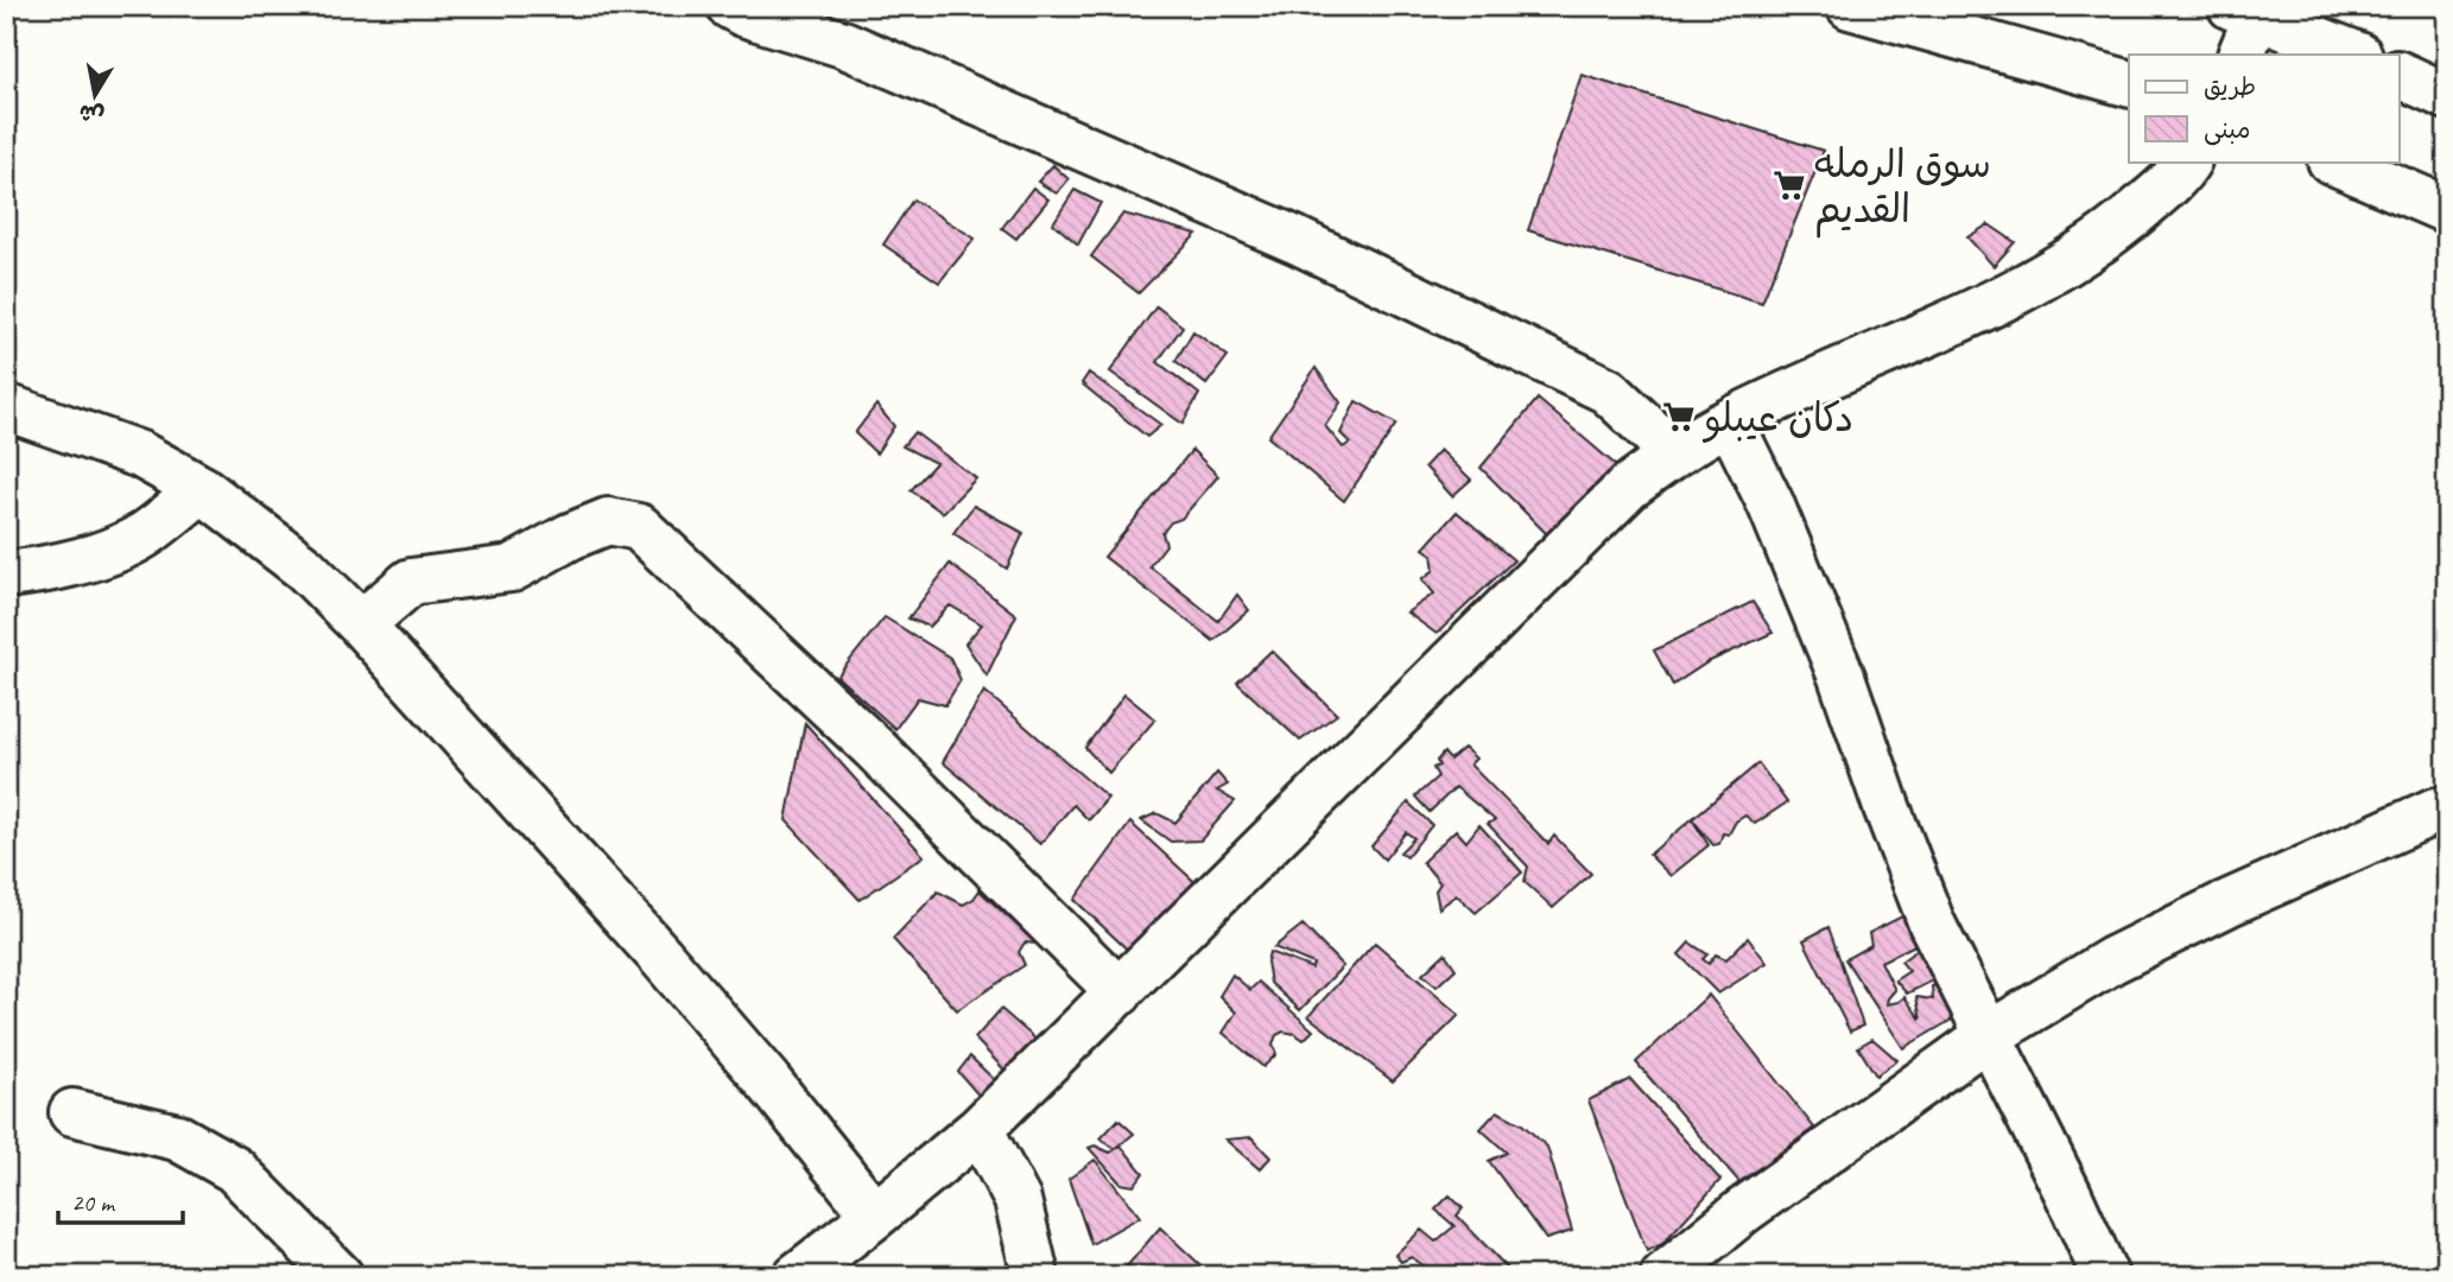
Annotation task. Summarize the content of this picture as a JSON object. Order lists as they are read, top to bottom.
{
  "places": {
    "supermarket": ["سوق الرمله القديم", "دكان عيبلو"]
  },
  "legend": ["طريق", "مبنى"],
  "scale_bar": "20 m",
  "north": "bottom"
}
